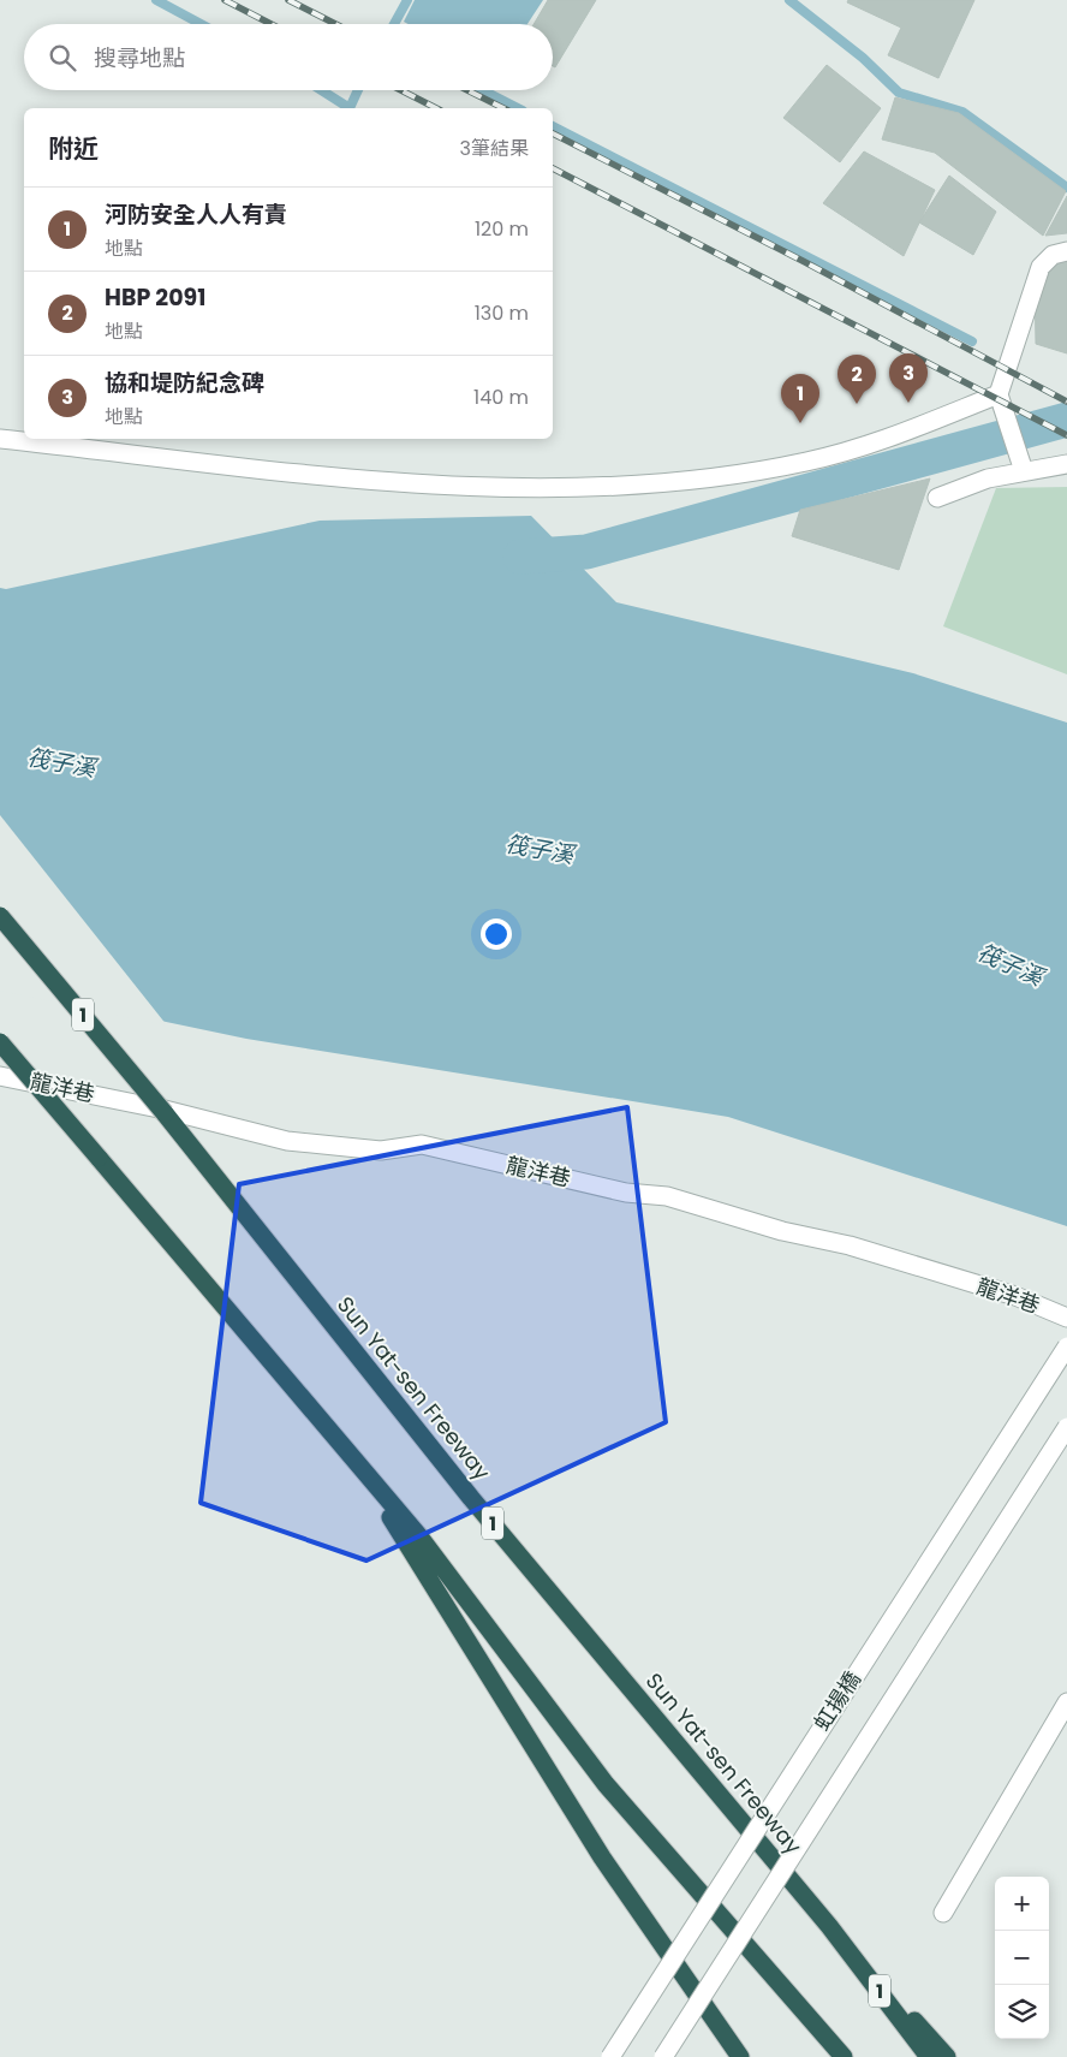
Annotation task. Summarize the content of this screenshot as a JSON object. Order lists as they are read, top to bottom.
{
  "streets": {
    "highway": ["1", "Sun Yat-sen Freeway"],
    "street": ["龍洋巷", "虹揚橋"]
  },
  "water": ["筏子溪"],
  "page": {
    "search": "搜尋地點",
    "heading": ["附近", "3筆結果"],
    "list": [
      {
        "mark": "1",
        "name": "河防安全人人有責",
        "note": "地點",
        "value": "120 m"
      },
      {
        "mark": "2",
        "name": "HBP 2091",
        "note": "地點",
        "value": "130 m"
      },
      {
        "mark": "3",
        "name": "協和堤防紀念碑",
        "note": "地點",
        "value": "140 m"
      }
    ],
    "pins": ["3", "2", "1"],
    "map_buttons": ["+", "−"]
  }
}
